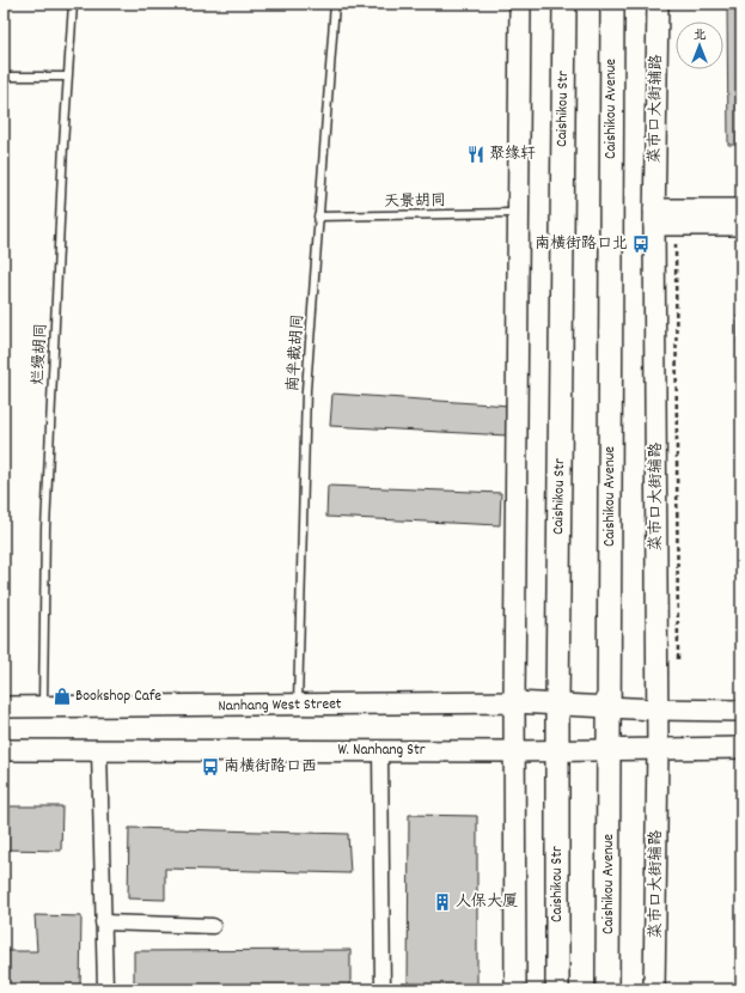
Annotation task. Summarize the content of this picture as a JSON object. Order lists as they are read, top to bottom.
{
  "streets": {
    "main road": ["Caishikou Str", "Caishikou Avenue"],
    "street": ["菜市口大街辅路", "Nanhang West Street", "W. Nanhang Str"],
    "lane": ["天景胡同", "南半截胡同", "烂缦胡同"]
  },
  "crossings": [
    ["Caishikou Str", "Nanhang West Street"],
    ["Caishikou Str", "W. Nanhang Str"],
    ["Caishikou Avenue", "Nanhang West Street"],
    ["Caishikou Avenue", "W. Nanhang Str"],
    ["菜市口大街辅路", "Nanhang West Street"],
    ["菜市口大街辅路", "W. Nanhang Str"],
    ["天景胡同", "南半截胡同"],
    ["南半截胡同", "Nanhang West Street"],
    ["烂缦胡同", "Nanhang West Street"]
  ],
  "places": {
    "restaurant": ["聚缘轩"],
    "bus stop": ["南横街路口北", "南横街路口西"],
    "shop": ["Bookshop Cafe"],
    "building": ["人保大厦"]
  },
  "north": "top"
}
